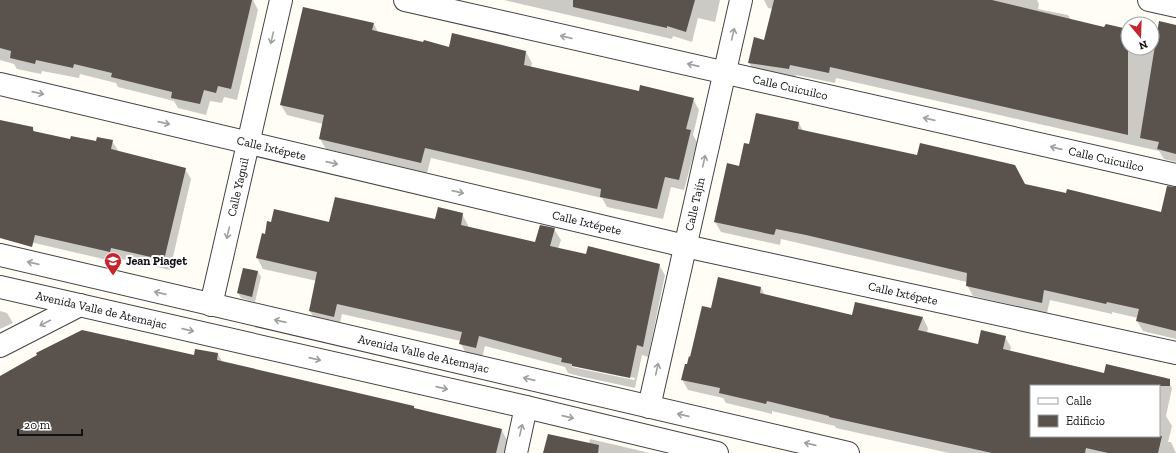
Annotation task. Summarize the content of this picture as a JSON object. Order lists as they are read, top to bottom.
{
  "streets": {
    "street": [
      "Calle Cuicuilco",
      "Calle Ixtépete",
      "Calle Yaguil",
      "Calle Tajín",
      "Avenida Valle de Atemajac"
    ]
  },
  "crossings": [
    ["Calle Cuicuilco", "Calle Tajín"],
    ["Calle Ixtépete", "Calle Yaguil"],
    ["Calle Ixtépete", "Calle Tajín"],
    ["Calle Yaguil", "Avenida Valle de Atemajac"],
    ["Calle Tajín", "Avenida Valle de Atemajac"]
  ],
  "one_way": [
    "Calle Cuicuilco",
    "Calle Ixtépete",
    "Calle Yaguil",
    "Calle Tajín"
  ],
  "places": {
    "school or university": ["Jean Piaget"]
  },
  "legend": ["Calle", "Edificio"],
  "scale_bar": "20 m",
  "north": "bottom"
}
